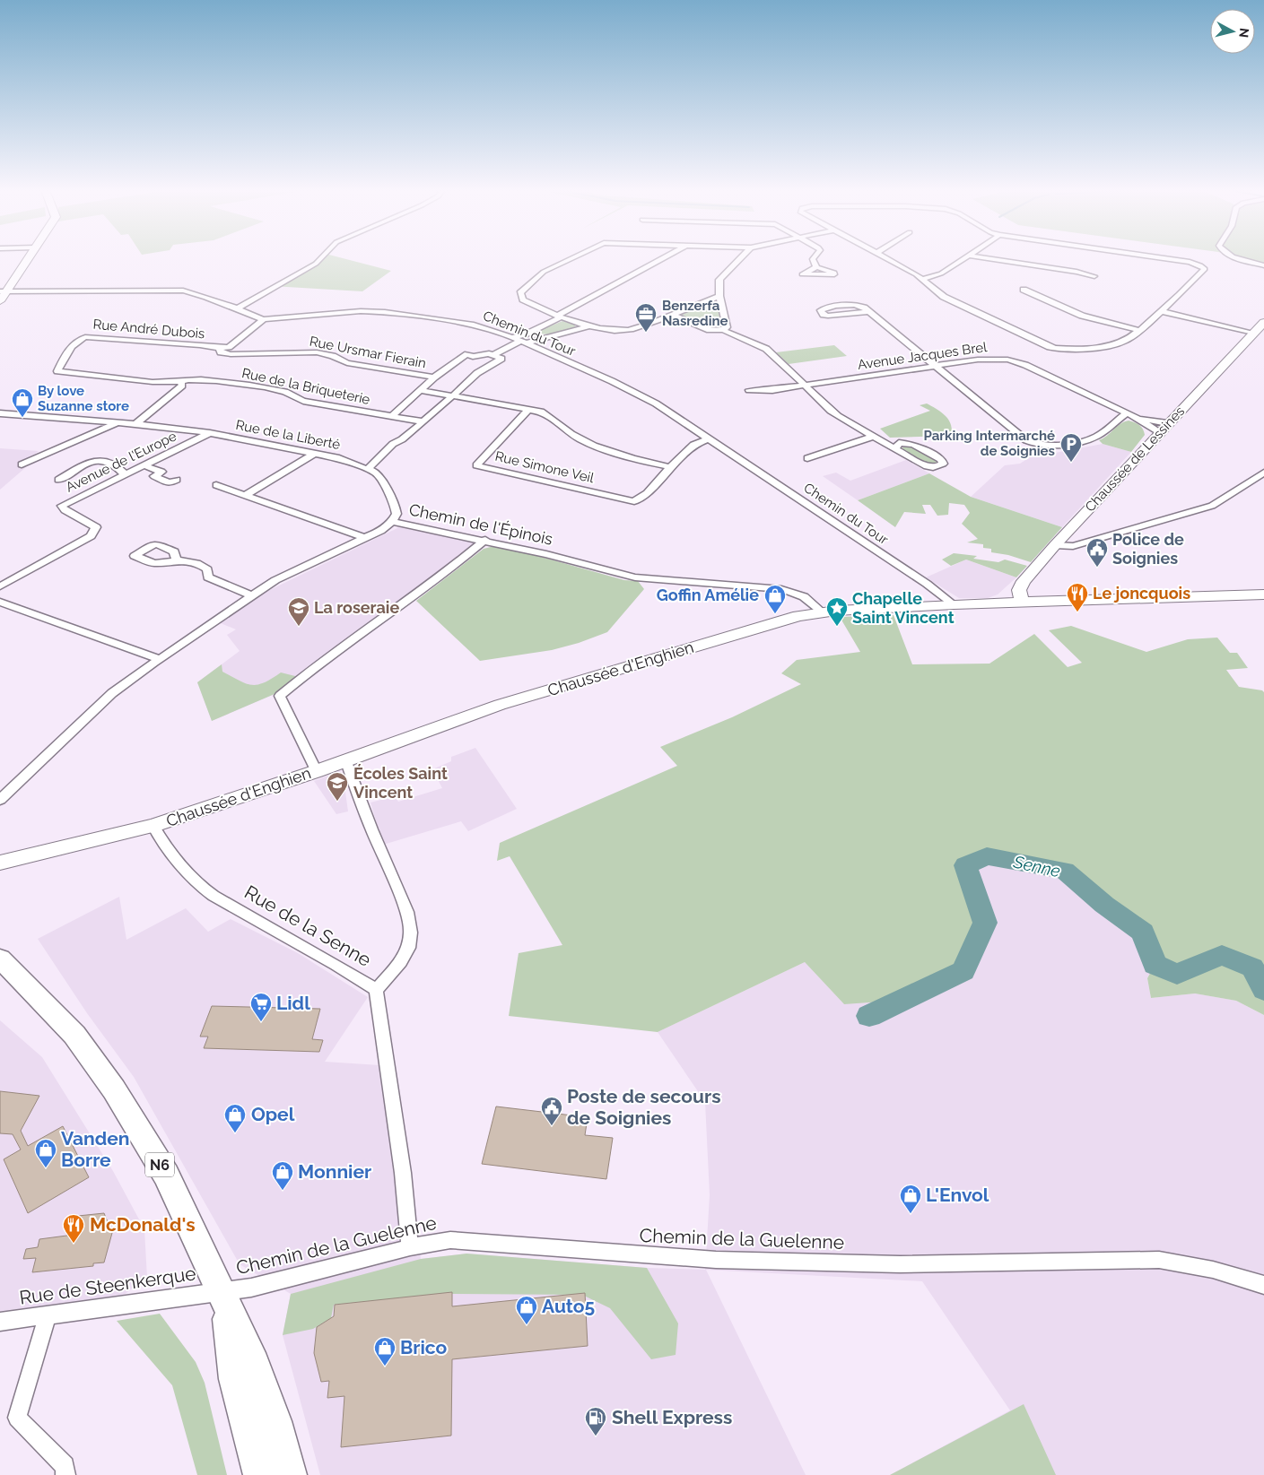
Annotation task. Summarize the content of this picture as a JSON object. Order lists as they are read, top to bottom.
{
  "streets": {
    "main road": ["Chaussée de Lessines", "Chaussée d'Enghien", "N6"],
    "street": [
      "Rue André Dubois",
      "Chemin du Tour",
      "Rue Ursmar Fierain",
      "Avenue Jacques Brel",
      "Rue de la Briqueterie",
      "Rue de la Liberté",
      "Avenue de l'Europe",
      "Rue Simone Veil",
      "Chemin de l'Épinois",
      "Rue de la Senne",
      "Chemin de la Guelenne",
      "Rue de Steenkerque"
    ]
  },
  "crossings": [
    ["Rue André Dubois", "Rue Ursmar Fierain"],
    ["Rue André Dubois", "Rue de la Briqueterie"],
    ["Chemin du Tour", "Chaussée d'Enghien"],
    ["Avenue Jacques Brel", "Chaussée de Lessines"],
    ["Rue de la Liberté", "Avenue de l'Europe"],
    ["Rue de la Liberté", "Chemin de l'Épinois"],
    ["Chaussée de Lessines", "Chaussée d'Enghien"],
    ["Chemin de l'Épinois", "Chaussée d'Enghien"],
    ["Chaussée d'Enghien", "Rue de la Senne"],
    ["Rue de la Senne", "Chemin de la Guelenne"],
    ["N6", "Chemin de la Guelenne"],
    ["N6", "Rue de Steenkerque"],
    ["Chemin de la Guelenne", "Rue de Steenkerque"]
  ],
  "water": ["Senne"],
  "places": {
    "office": ["Benzerfa Nasredine"],
    "shop": [
      "By love Suzanne store",
      "Goffin Amélie",
      "Opel",
      "Vanden Borre",
      "Monnier",
      "L'Envol",
      "Auto5",
      "Brico"
    ],
    "parking": ["Parking Intermarché de Soignies"],
    "public building": ["Police de Soignies", "Poste de secours de Soignies"],
    "restaurant": ["Le joncquois", "McDonald's"],
    "school or university": ["La roseraie", "Écoles Saint Vincent"],
    "place": ["Chapelle Saint Vincent"],
    "supermarket": ["Lidl"],
    "fuel station": ["Shell Express"]
  },
  "north": "right"
}
